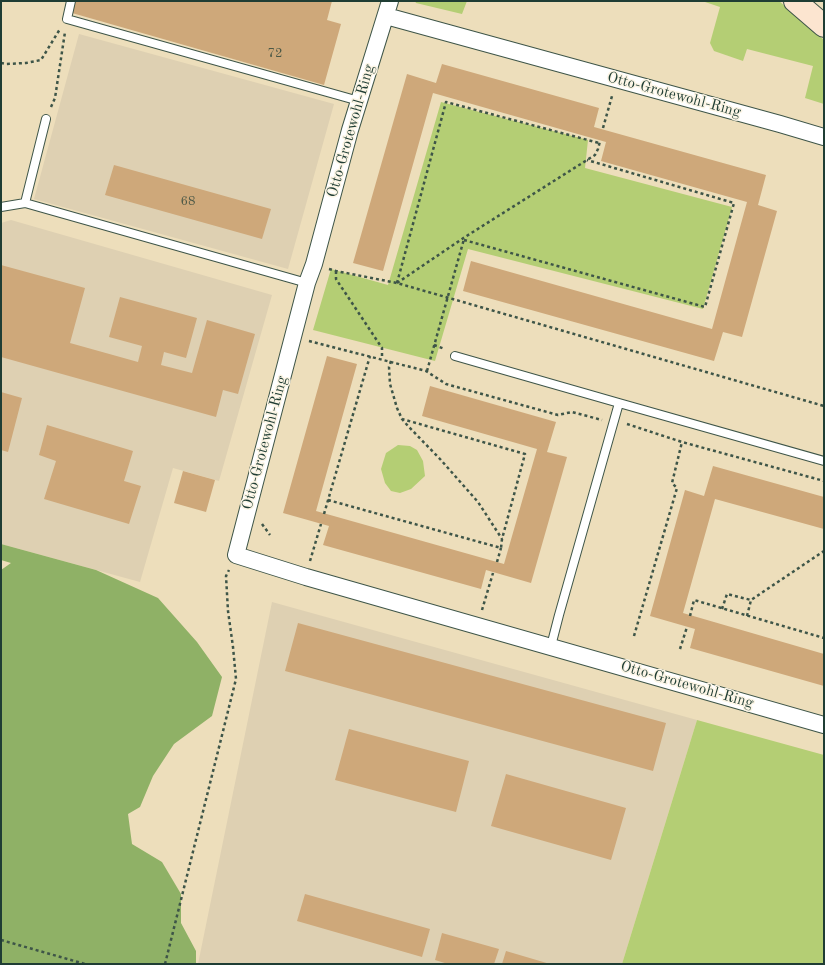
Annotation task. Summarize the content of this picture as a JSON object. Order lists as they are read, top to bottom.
{
  "streets": {
    "street": ["Otto-Grotewohl-Ring"]
  },
  "house_numbers": ["72", "68"]
}
